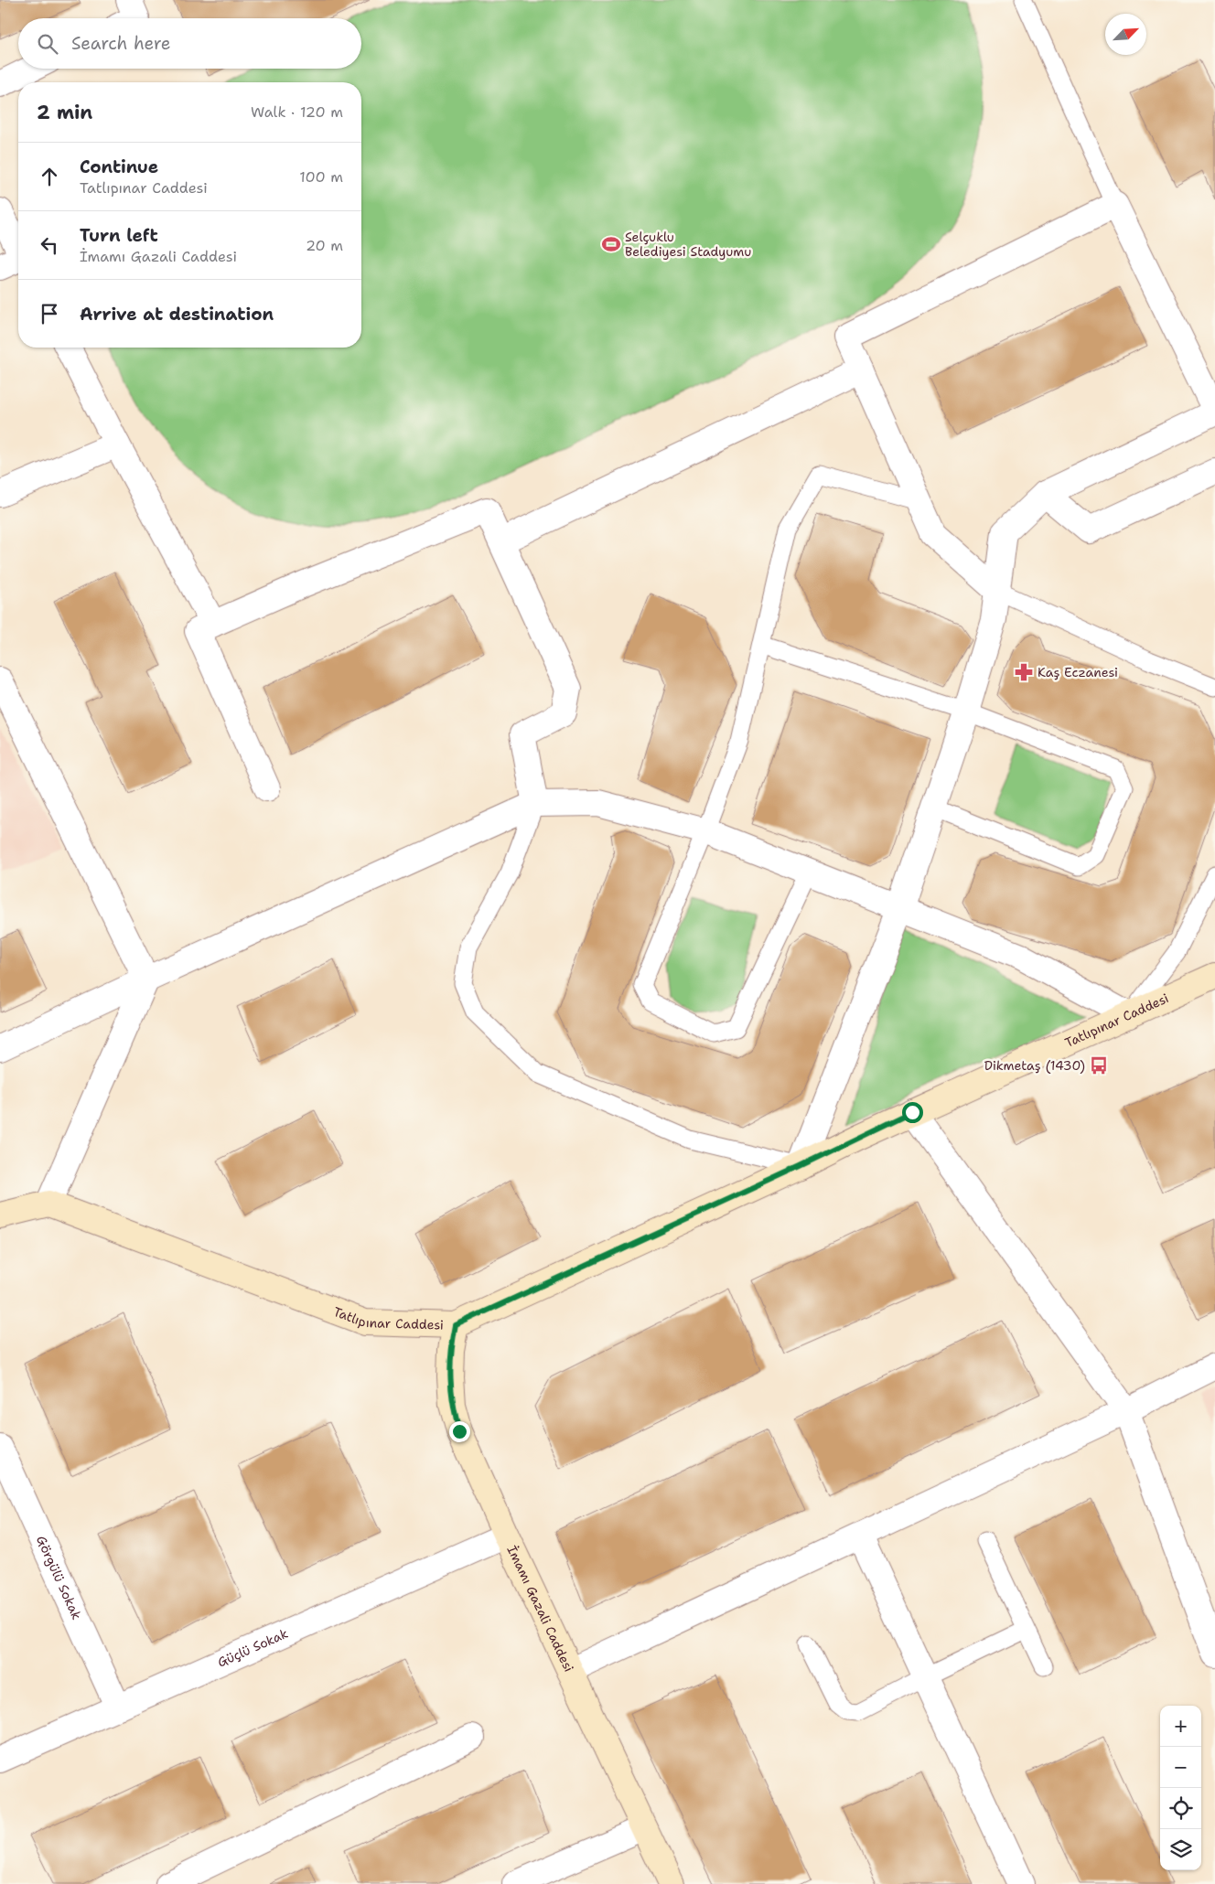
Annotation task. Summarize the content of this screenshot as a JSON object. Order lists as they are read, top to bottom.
{
  "streets": {
    "street": [
      "Tatlıpınar Caddesi",
      "Görgülü Sokak",
      "İmamı Gazali Caddesi",
      "Güçlü Sokak"
    ]
  },
  "crossings": [
    ["Tatlıpınar Caddesi", "İmamı Gazali Caddesi"],
    ["Görgülü Sokak", "Güçlü Sokak"],
    ["İmamı Gazali Caddesi", "Güçlü Sokak"]
  ],
  "places": {
    "sports": ["Selçuklu Belediyesi Stadyumu"],
    "pharmacy": ["Kaş Eczanesi"],
    "bus stop": ["Dikmetaş (1430)"]
  },
  "north": "top right",
  "page": {
    "search": "Search here",
    "heading": ["2 min", "Walk · 120 m"],
    "list": [
      ["Continue", "Tatlıpınar Caddesi", "100 m"],
      ["Turn left", "İmamı Gazali Caddesi", "20 m"],
      "Arrive at destination"
    ],
    "map_buttons": ["+", "−"]
  }
}
